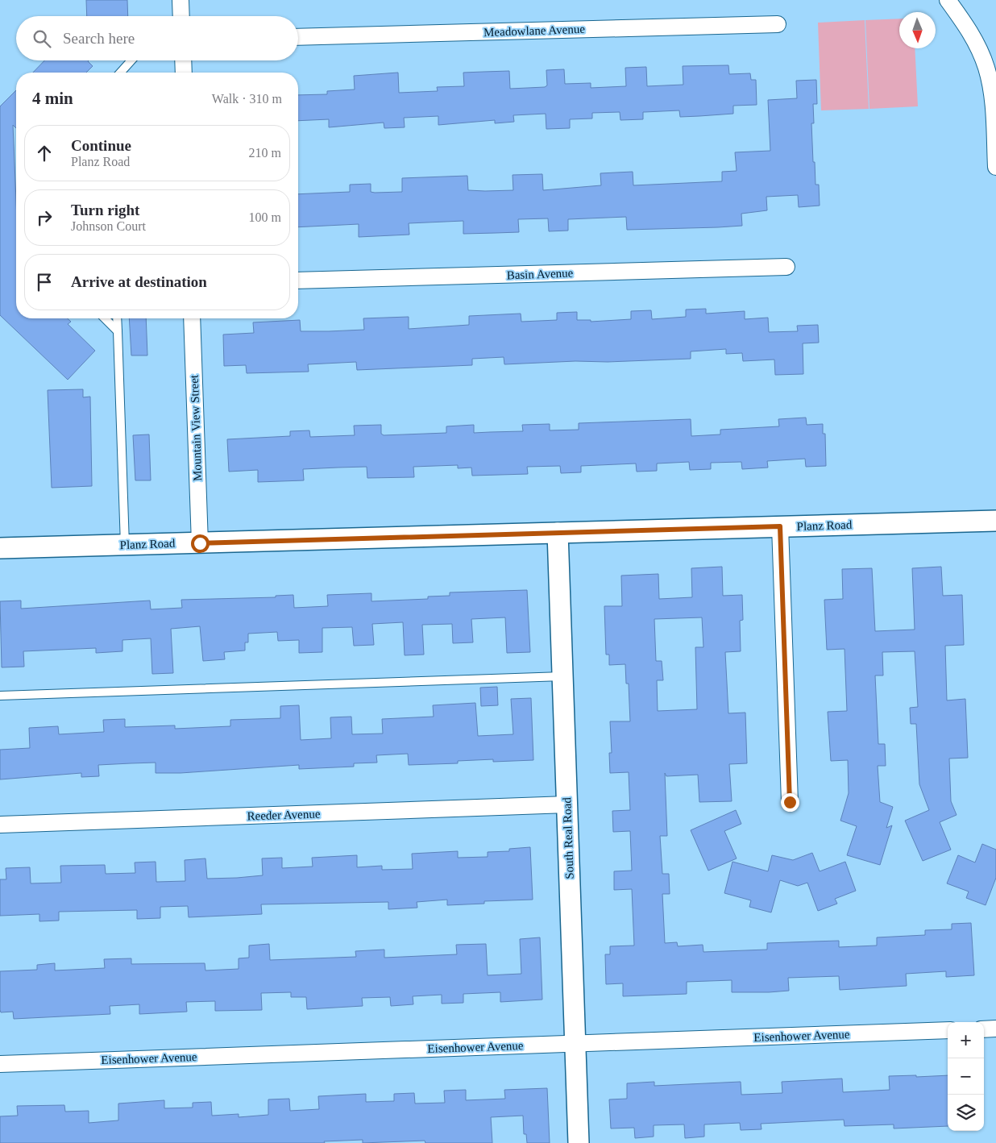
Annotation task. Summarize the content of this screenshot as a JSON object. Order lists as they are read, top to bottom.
{
  "streets": {
    "street": [
      "Meadowlane Avenue",
      "Basin Avenue",
      "Mountain View Street",
      "Planz Road",
      "Reeder Avenue",
      "South Real Road",
      "Eisenhower Avenue"
    ]
  },
  "crossings": [
    ["Mountain View Street", "Planz Road"],
    ["Planz Road", "South Real Road"],
    ["Reeder Avenue", "South Real Road"],
    ["South Real Road", "Eisenhower Avenue"]
  ],
  "north": "bottom",
  "page": {
    "search": "Search here",
    "heading": ["4 min", "Walk · 310 m"],
    "list": [
      ["Continue", "Planz Road", "210 m"],
      ["Turn right", "Johnson Court", "100 m"],
      "Arrive at destination"
    ],
    "map_buttons": ["+", "−"]
  }
}
